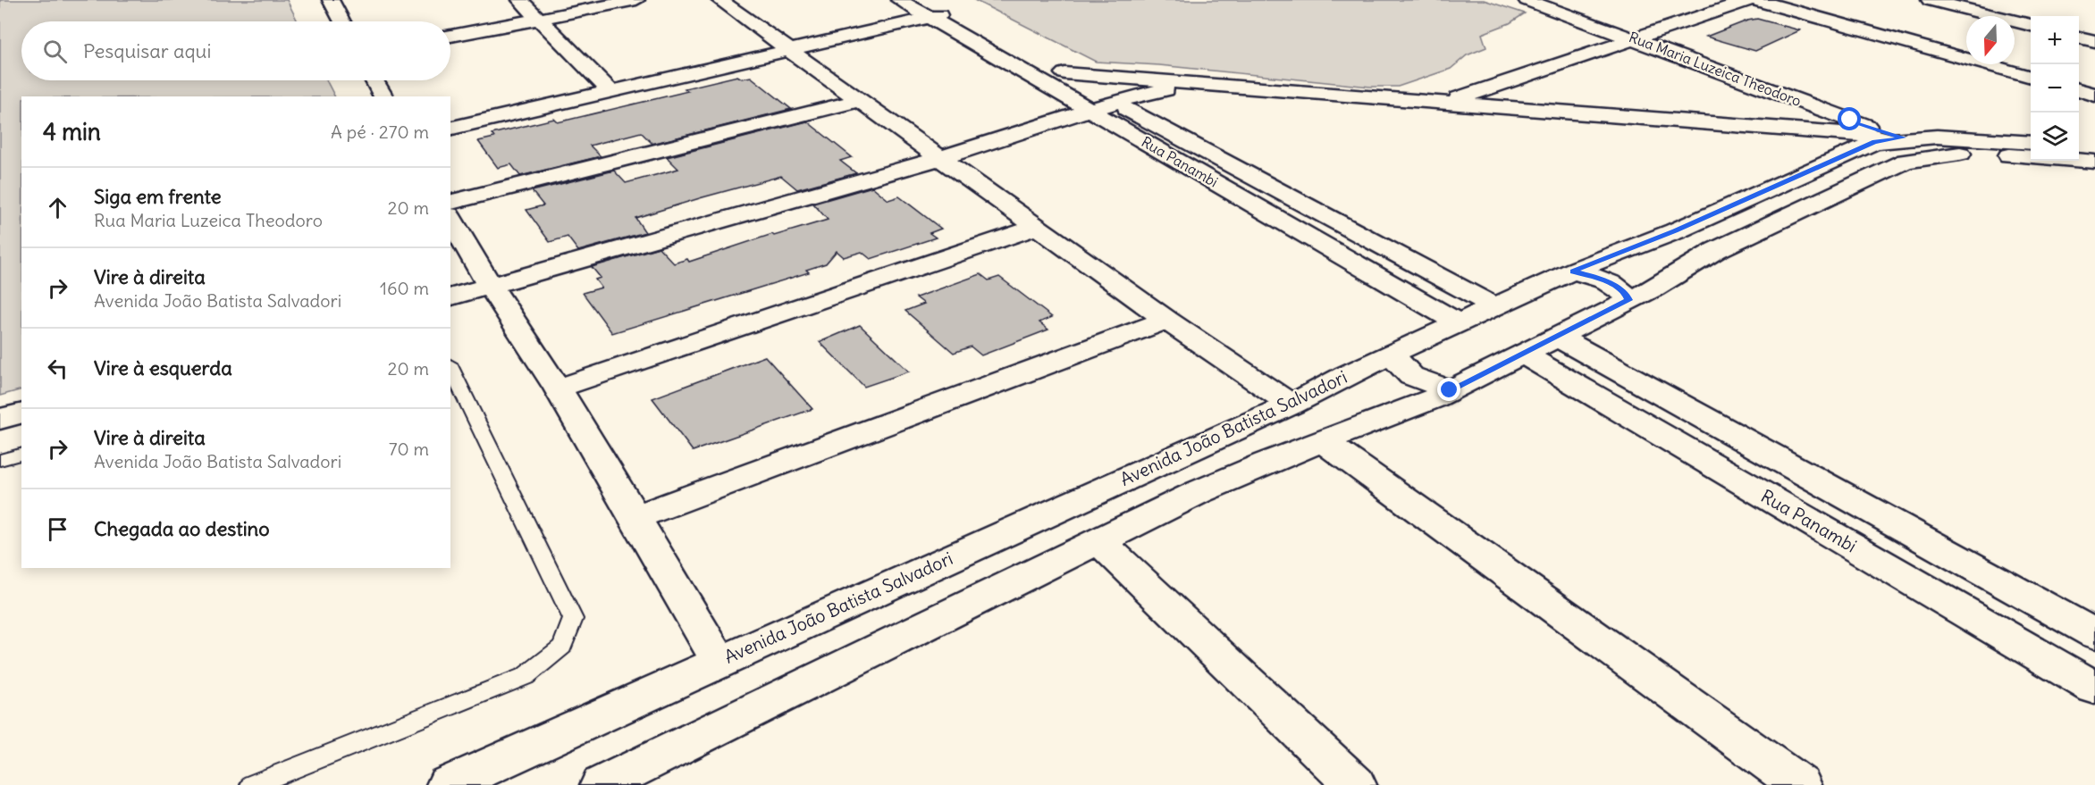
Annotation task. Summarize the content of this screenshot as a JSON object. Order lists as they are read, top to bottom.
{
  "streets": {
    "street": ["Rua Maria Luzeica Theodoro", "Rua Panambi", "Avenida João Batista Salvadori"]
  },
  "crossings": [
    ["Rua Maria Luzeica Theodoro", "Avenida João Batista Salvadori"],
    ["Rua Panambi", "Avenida João Batista Salvadori"]
  ],
  "north": "bottom",
  "page": {
    "map_buttons": ["+", "−"],
    "search": "Pesquisar aqui",
    "heading": ["4 min", "A pé · 270 m"],
    "list": [
      ["Siga em frente", "Rua Maria Luzeica Theodoro", "20 m"],
      ["Vire à direita", "Avenida João Batista Salvadori", "160 m"],
      ["Vire à esquerda", "20 m"],
      ["Vire à direita", "Avenida João Batista Salvadori", "70 m"],
      "Chegada ao destino"
    ]
  }
}
